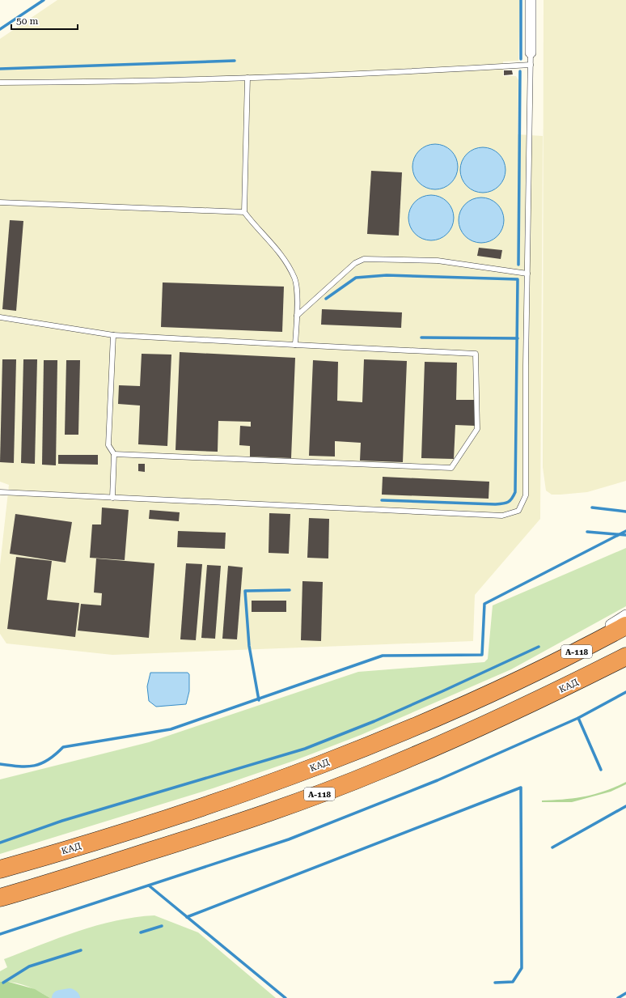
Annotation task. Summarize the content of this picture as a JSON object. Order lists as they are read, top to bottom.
{
  "streets": {
    "highway": ["А-118", "КАД"]
  },
  "scale_bar": "50 m"
}
